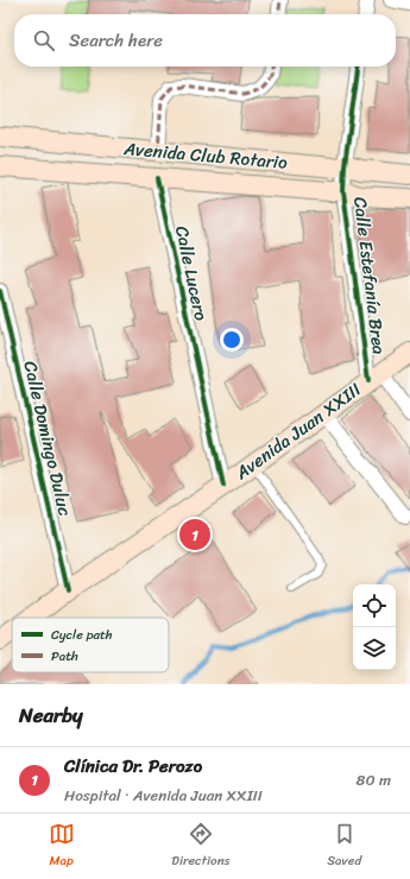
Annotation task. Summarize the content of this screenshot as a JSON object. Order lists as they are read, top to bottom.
{
  "streets": {
    "main road": ["Avenida Club Rotario", "Avenida Juan XXIII"],
    "street": ["Calle Lucero", "Calle Estefanía Brea", "Calle Domingo Duluc"]
  },
  "crossings": [
    ["Avenida Club Rotario", "Calle Lucero"],
    ["Avenida Club Rotario", "Calle Estefanía Brea"],
    ["Calle Lucero", "Avenida Juan XXIII"],
    ["Calle Estefanía Brea", "Avenida Juan XXIII"],
    ["Avenida Juan XXIII", "Calle Domingo Duluc"]
  ],
  "legend": ["Cycle path", "Path"],
  "page": {
    "search": "Search here",
    "pins": "1",
    "heading": "Nearby",
    "list": [
      {
        "mark": "1",
        "name": "Clínica Dr. Perozo",
        "note": "Hospital · Avenida Juan XXIII",
        "value": "80 m"
      }
    ],
    "nav": ["Map", "Directions", "Saved"]
  }
}
